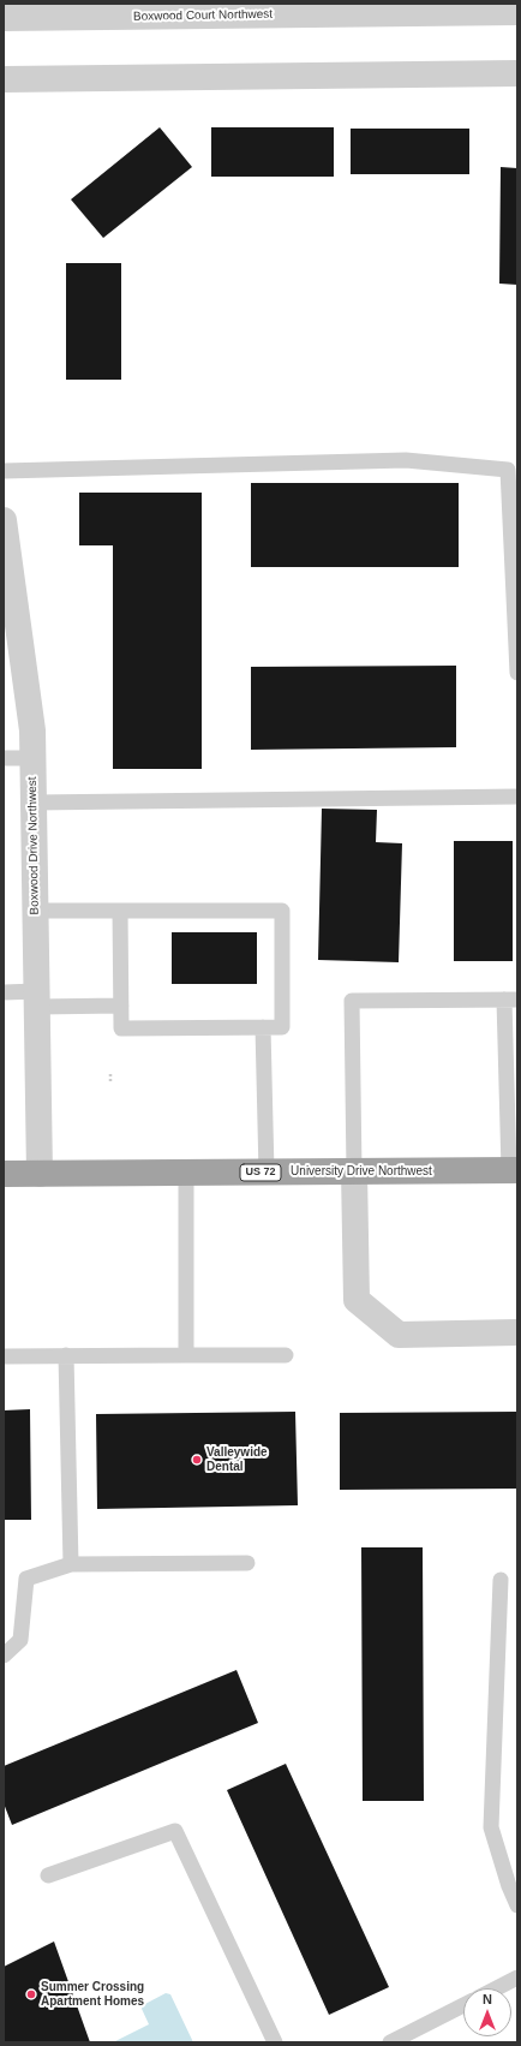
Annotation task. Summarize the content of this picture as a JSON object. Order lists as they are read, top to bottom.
{
  "streets": {
    "highway": ["University Drive Northwest", "US 72"],
    "street": ["Boxwood Court Northwest", "Boxwood Drive Northwest"]
  },
  "crossings": [
    ["Boxwood Drive Northwest", "University Drive Northwest"]
  ],
  "places": ["Valleywide Dental", "Summer Crossing Apartment Homes"],
  "north": "top"
}
